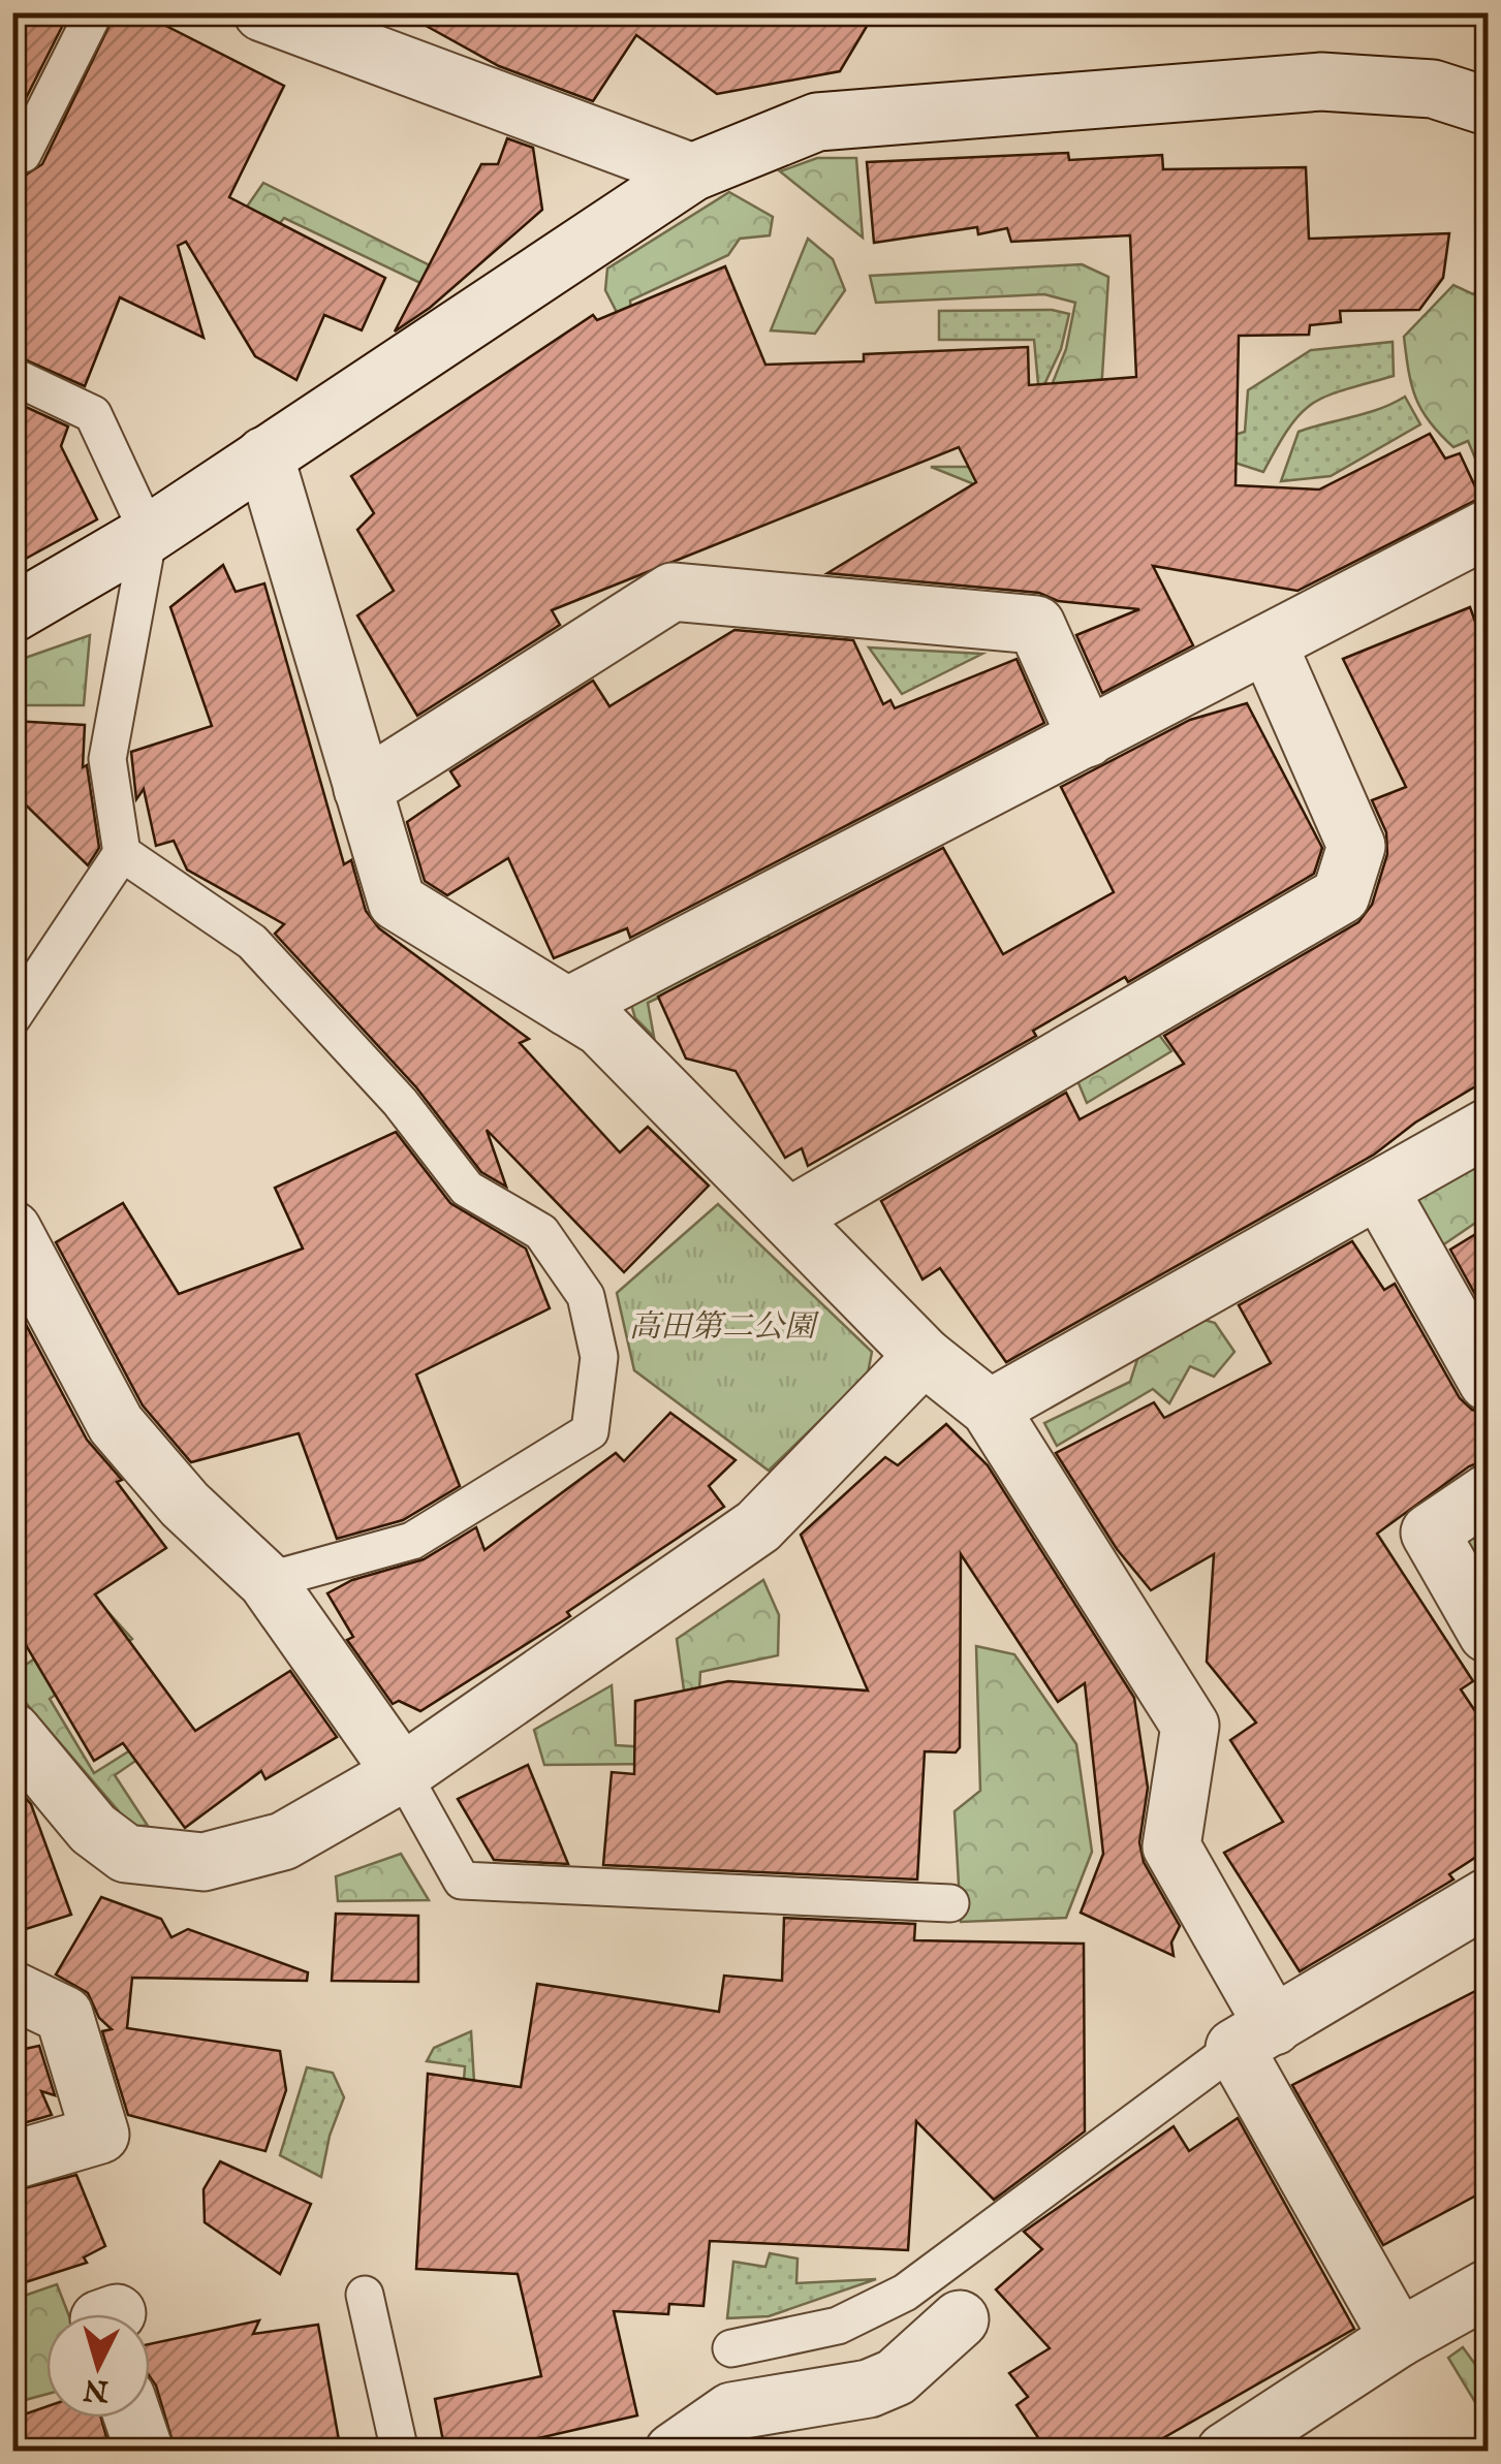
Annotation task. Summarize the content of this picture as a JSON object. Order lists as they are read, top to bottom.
{
  "parks": ["高田第二公園"],
  "north": "bottom"
}
